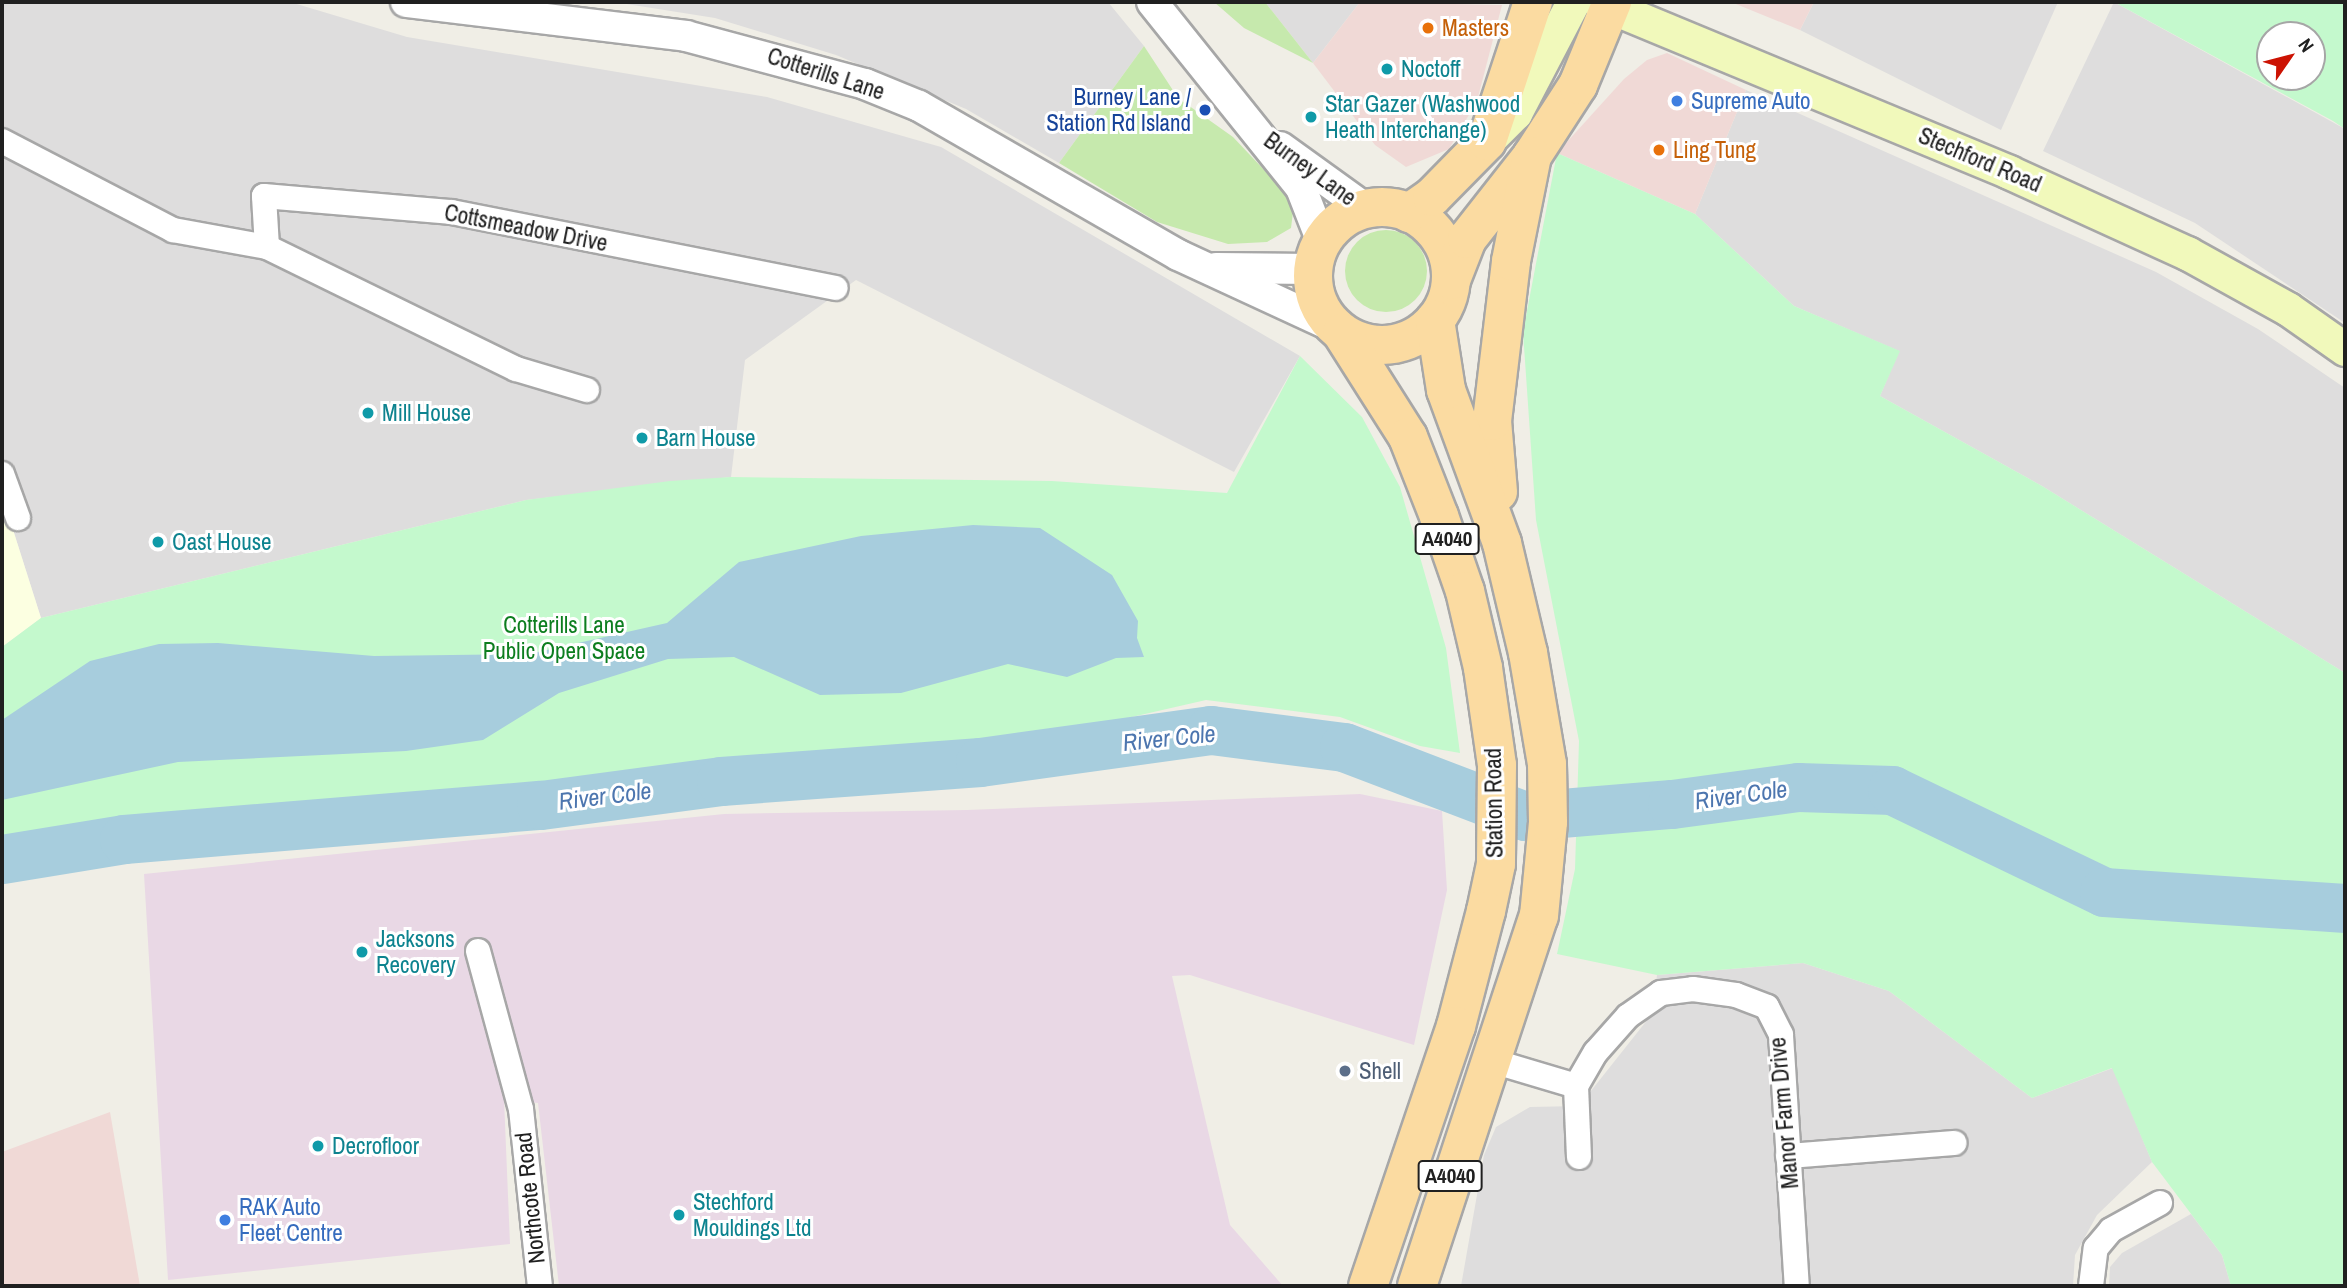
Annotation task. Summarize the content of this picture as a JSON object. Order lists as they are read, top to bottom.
{
  "streets": {
    "main road": ["Stechford Road", "A4040", "Station Road"],
    "street": [
      "Cotterills Lane",
      "Burney Lane",
      "Cottsmeadow Drive",
      "Manor Farm Drive",
      "Northcote Road"
    ]
  },
  "crossings": [
    ["Cotterills Lane", "Burney Lane"],
    ["Cotterills Lane", "A4040"],
    ["Cotterills Lane", "Station Road"],
    ["Burney Lane", "A4040"],
    ["Burney Lane", "Station Road"],
    ["A4040", "Station Road"]
  ],
  "water": ["River Cole"],
  "parks": ["Cotterills Lane Public Open Space"],
  "places": [
    "Masters",
    "Noctoff",
    "Supreme Auto",
    "Burney Lane / Station Rd Island",
    "Star Gazer (Washwood Heath Interchange)",
    "Ling Tung",
    "Mill House",
    "Barn House",
    "Oast House",
    "Jacksons Recovery",
    "Shell",
    "Decrofloor",
    "Stechford Mouldings Ltd",
    "RAK Auto Fleet Centre"
  ],
  "north": "top right"
}
